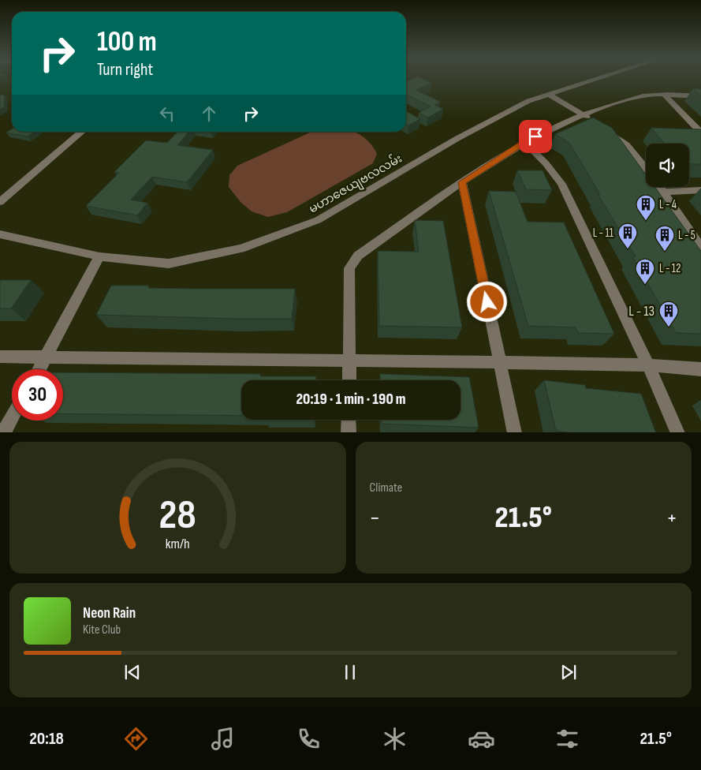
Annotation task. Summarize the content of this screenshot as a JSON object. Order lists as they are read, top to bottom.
{
  "streets": {
    "street": ["မဟာဇေယျဗလလမ်း"]
  },
  "places": {
    "building": [
      "L - 4",
      "L - 11",
      "L - 5",
      "L - 12",
      "L - 13"
    ]
  },
  "page": {
    "turn": ["100 m", "Turn right"],
    "limit": "30",
    "trip": "20:19 · 1 min · 190 m",
    "tile": "Climate",
    "heat": ["−", "21.5°", "+"],
    "song": ["Neon Rain", "Kite Club"],
    "tabs": ["20:18", "21.5°"],
    "gauge": ["28", "km/h"]
  }
}
